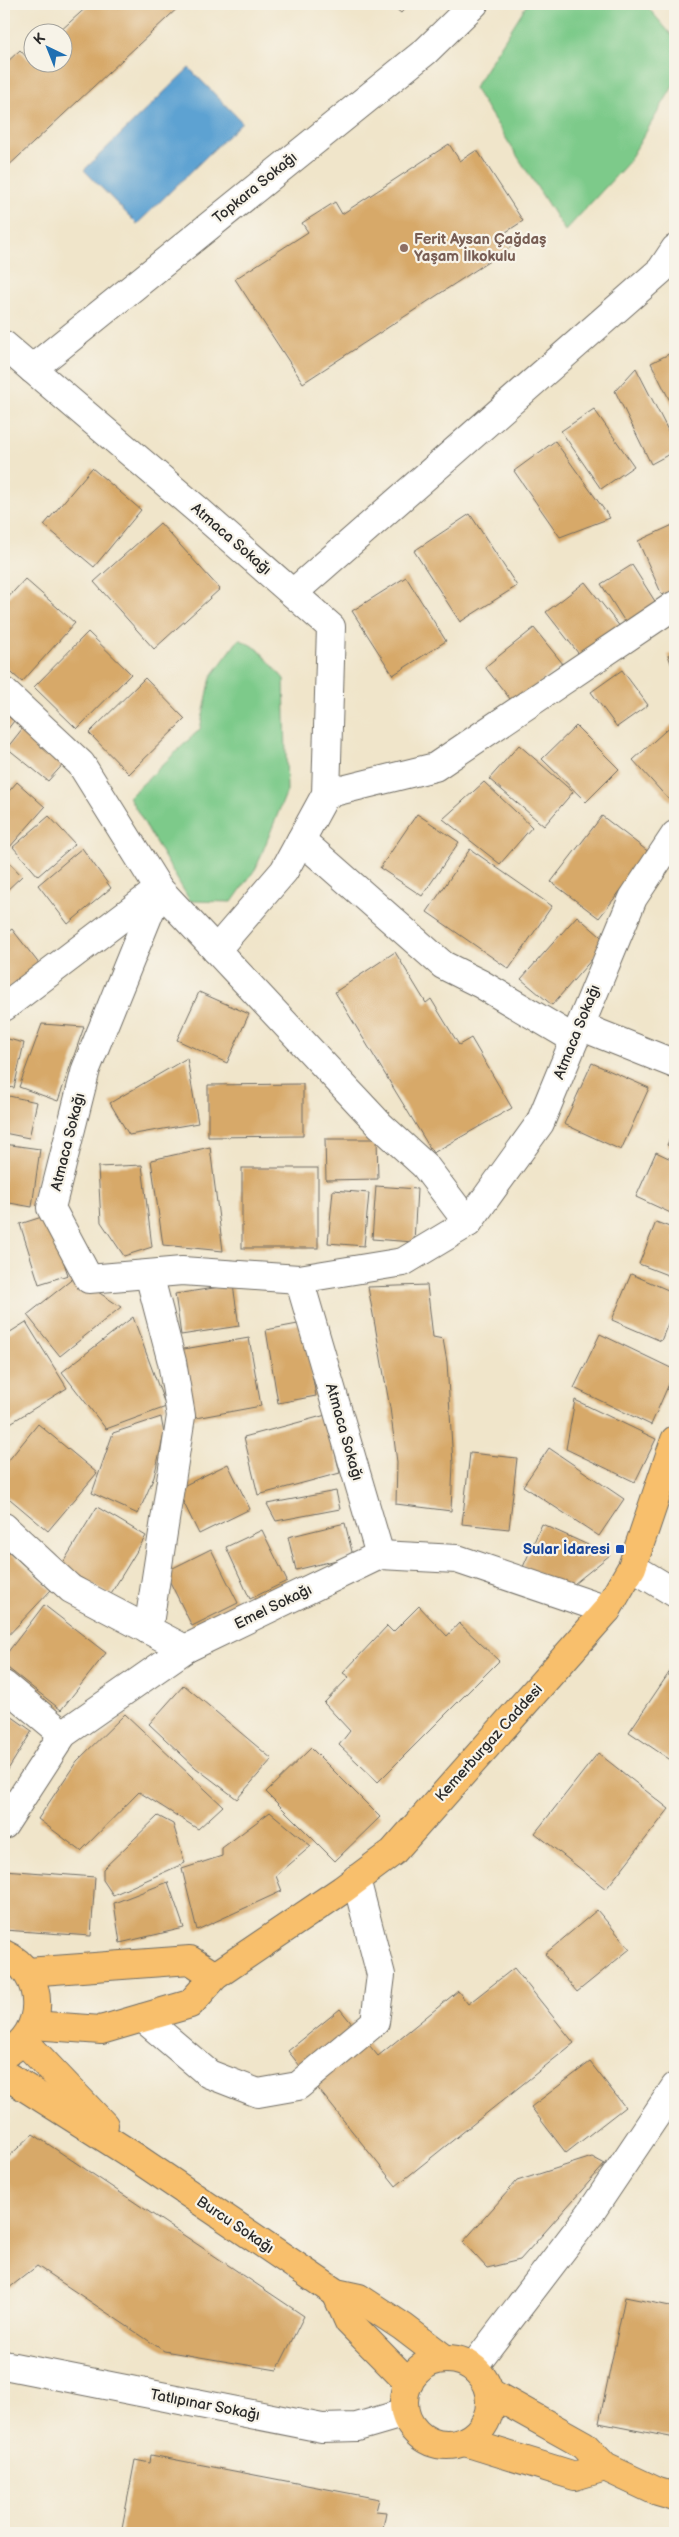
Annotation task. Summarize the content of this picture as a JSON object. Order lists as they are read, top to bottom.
{
  "streets": {
    "main road": ["Kemerburgaz Caddesi", "Burcu Sokağı"],
    "street": [
      "Topkara Sokağı",
      "Atmaca Sokağı",
      "Emel Sokağı",
      "Tatlıpınar Sokağı"
    ]
  },
  "crossings": [
    ["Topkara Sokağı", "Atmaca Sokağı"],
    ["Atmaca Sokağı", "Emel Sokağı"],
    ["Emel Sokağı", "Kemerburgaz Caddesi"],
    ["Kemerburgaz Caddesi", "Burcu Sokağı"],
    ["Burcu Sokağı", "Tatlıpınar Sokağı"]
  ],
  "places": {
    "other": ["Ferit Aysan Çağdaş Yaşam İlkokulu"],
    "transit": ["Sular İdaresi"]
  },
  "north": "top left"
}
